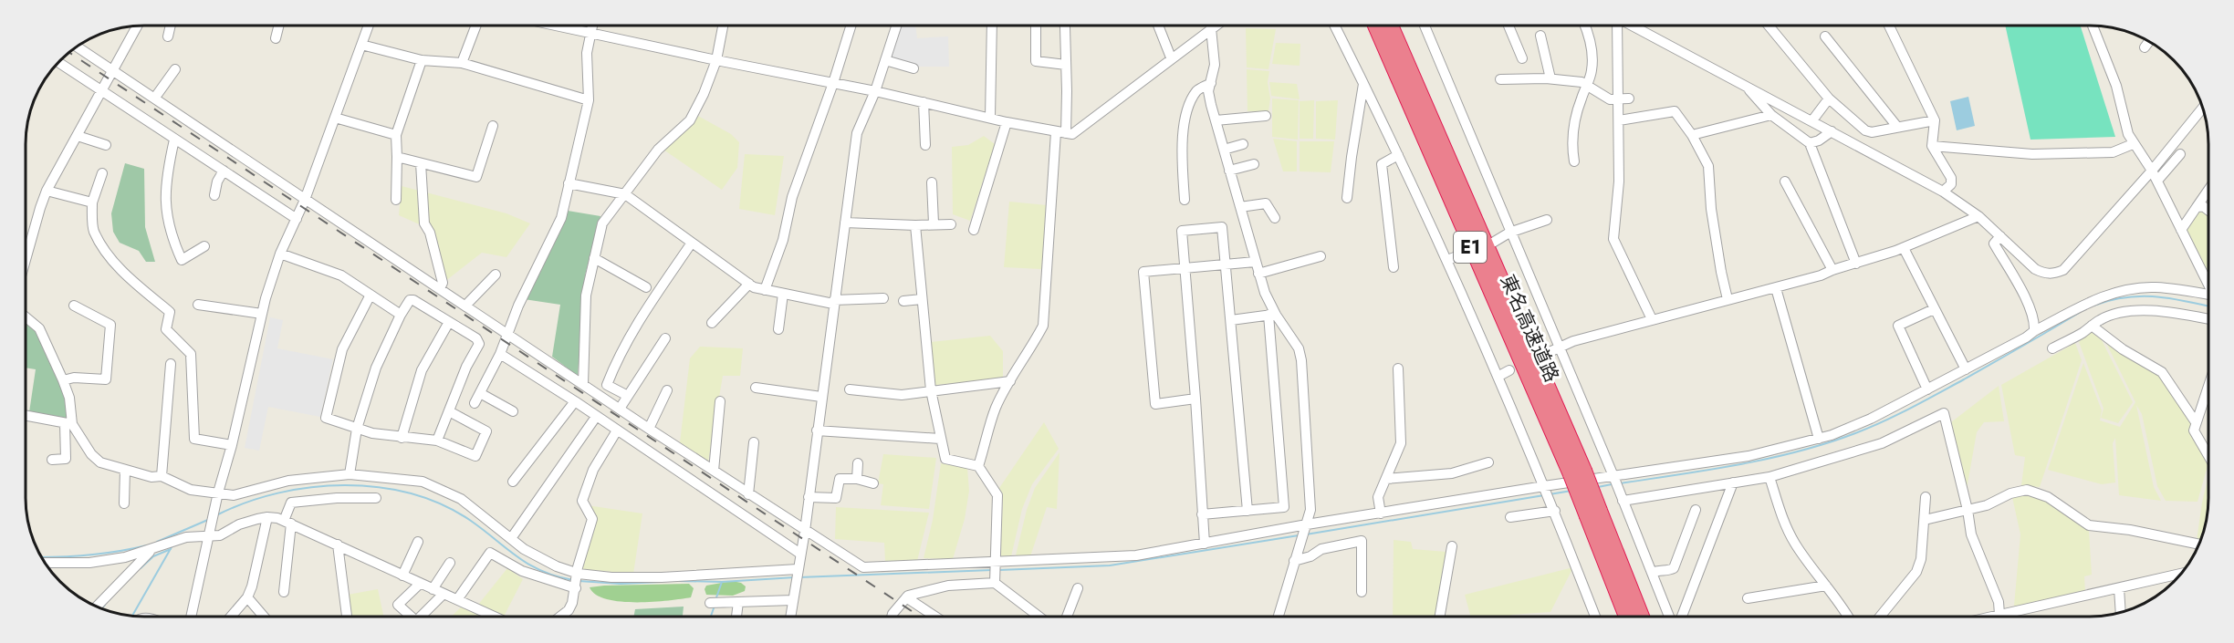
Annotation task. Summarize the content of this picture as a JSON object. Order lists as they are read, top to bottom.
{
  "streets": {
    "highway": ["E1", "東名高速道路"]
  }
}
